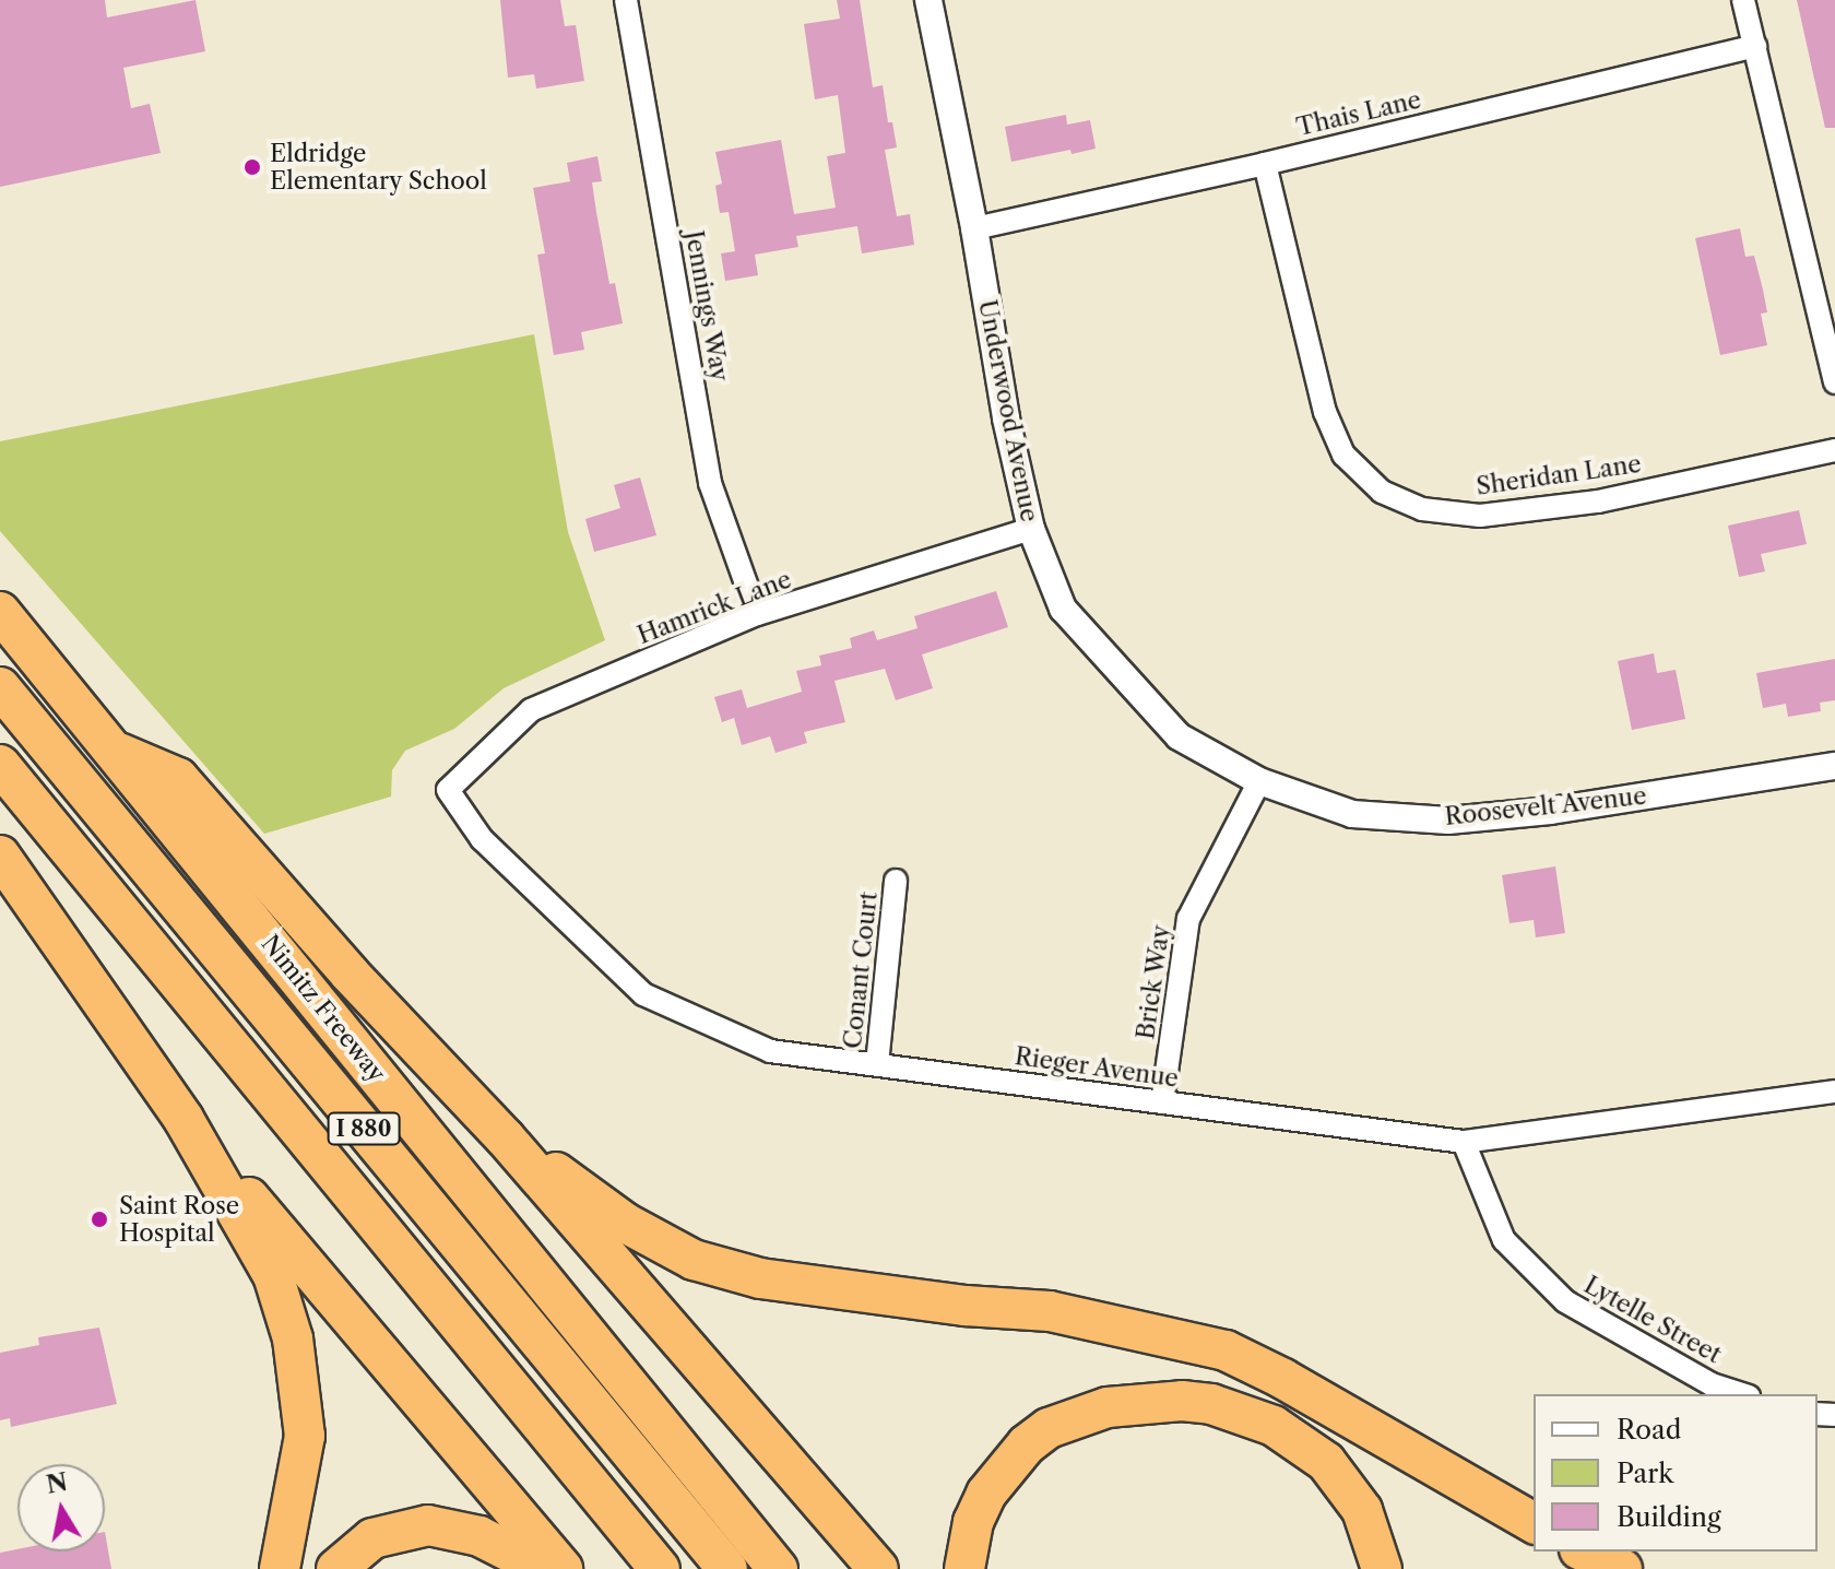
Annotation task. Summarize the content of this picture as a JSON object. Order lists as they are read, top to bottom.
{
  "streets": {
    "highway": ["Nimitz Freeway", "I 880"],
    "street": [
      "Thais Lane",
      "Jennings Way",
      "Underwood Avenue",
      "Sheridan Lane",
      "Hamrick Lane",
      "Roosevelt Avenue",
      "Conant Court",
      "Brick Way",
      "Rieger Avenue",
      "Lytelle Street"
    ]
  },
  "crossings": [
    ["Thais Lane", "Underwood Avenue"],
    ["Thais Lane", "Sheridan Lane"],
    ["Jennings Way", "Hamrick Lane"],
    ["Underwood Avenue", "Hamrick Lane"],
    ["Underwood Avenue", "Roosevelt Avenue"],
    ["Underwood Avenue", "Brick Way"],
    ["Hamrick Lane", "Rieger Avenue"],
    ["Roosevelt Avenue", "Brick Way"],
    ["Conant Court", "Rieger Avenue"],
    ["Brick Way", "Rieger Avenue"],
    ["Rieger Avenue", "Lytelle Street"]
  ],
  "places": ["Eldridge Elementary School", "Saint Rose Hospital"],
  "legend": ["Road", "Park", "Building"],
  "north": "top"
}
